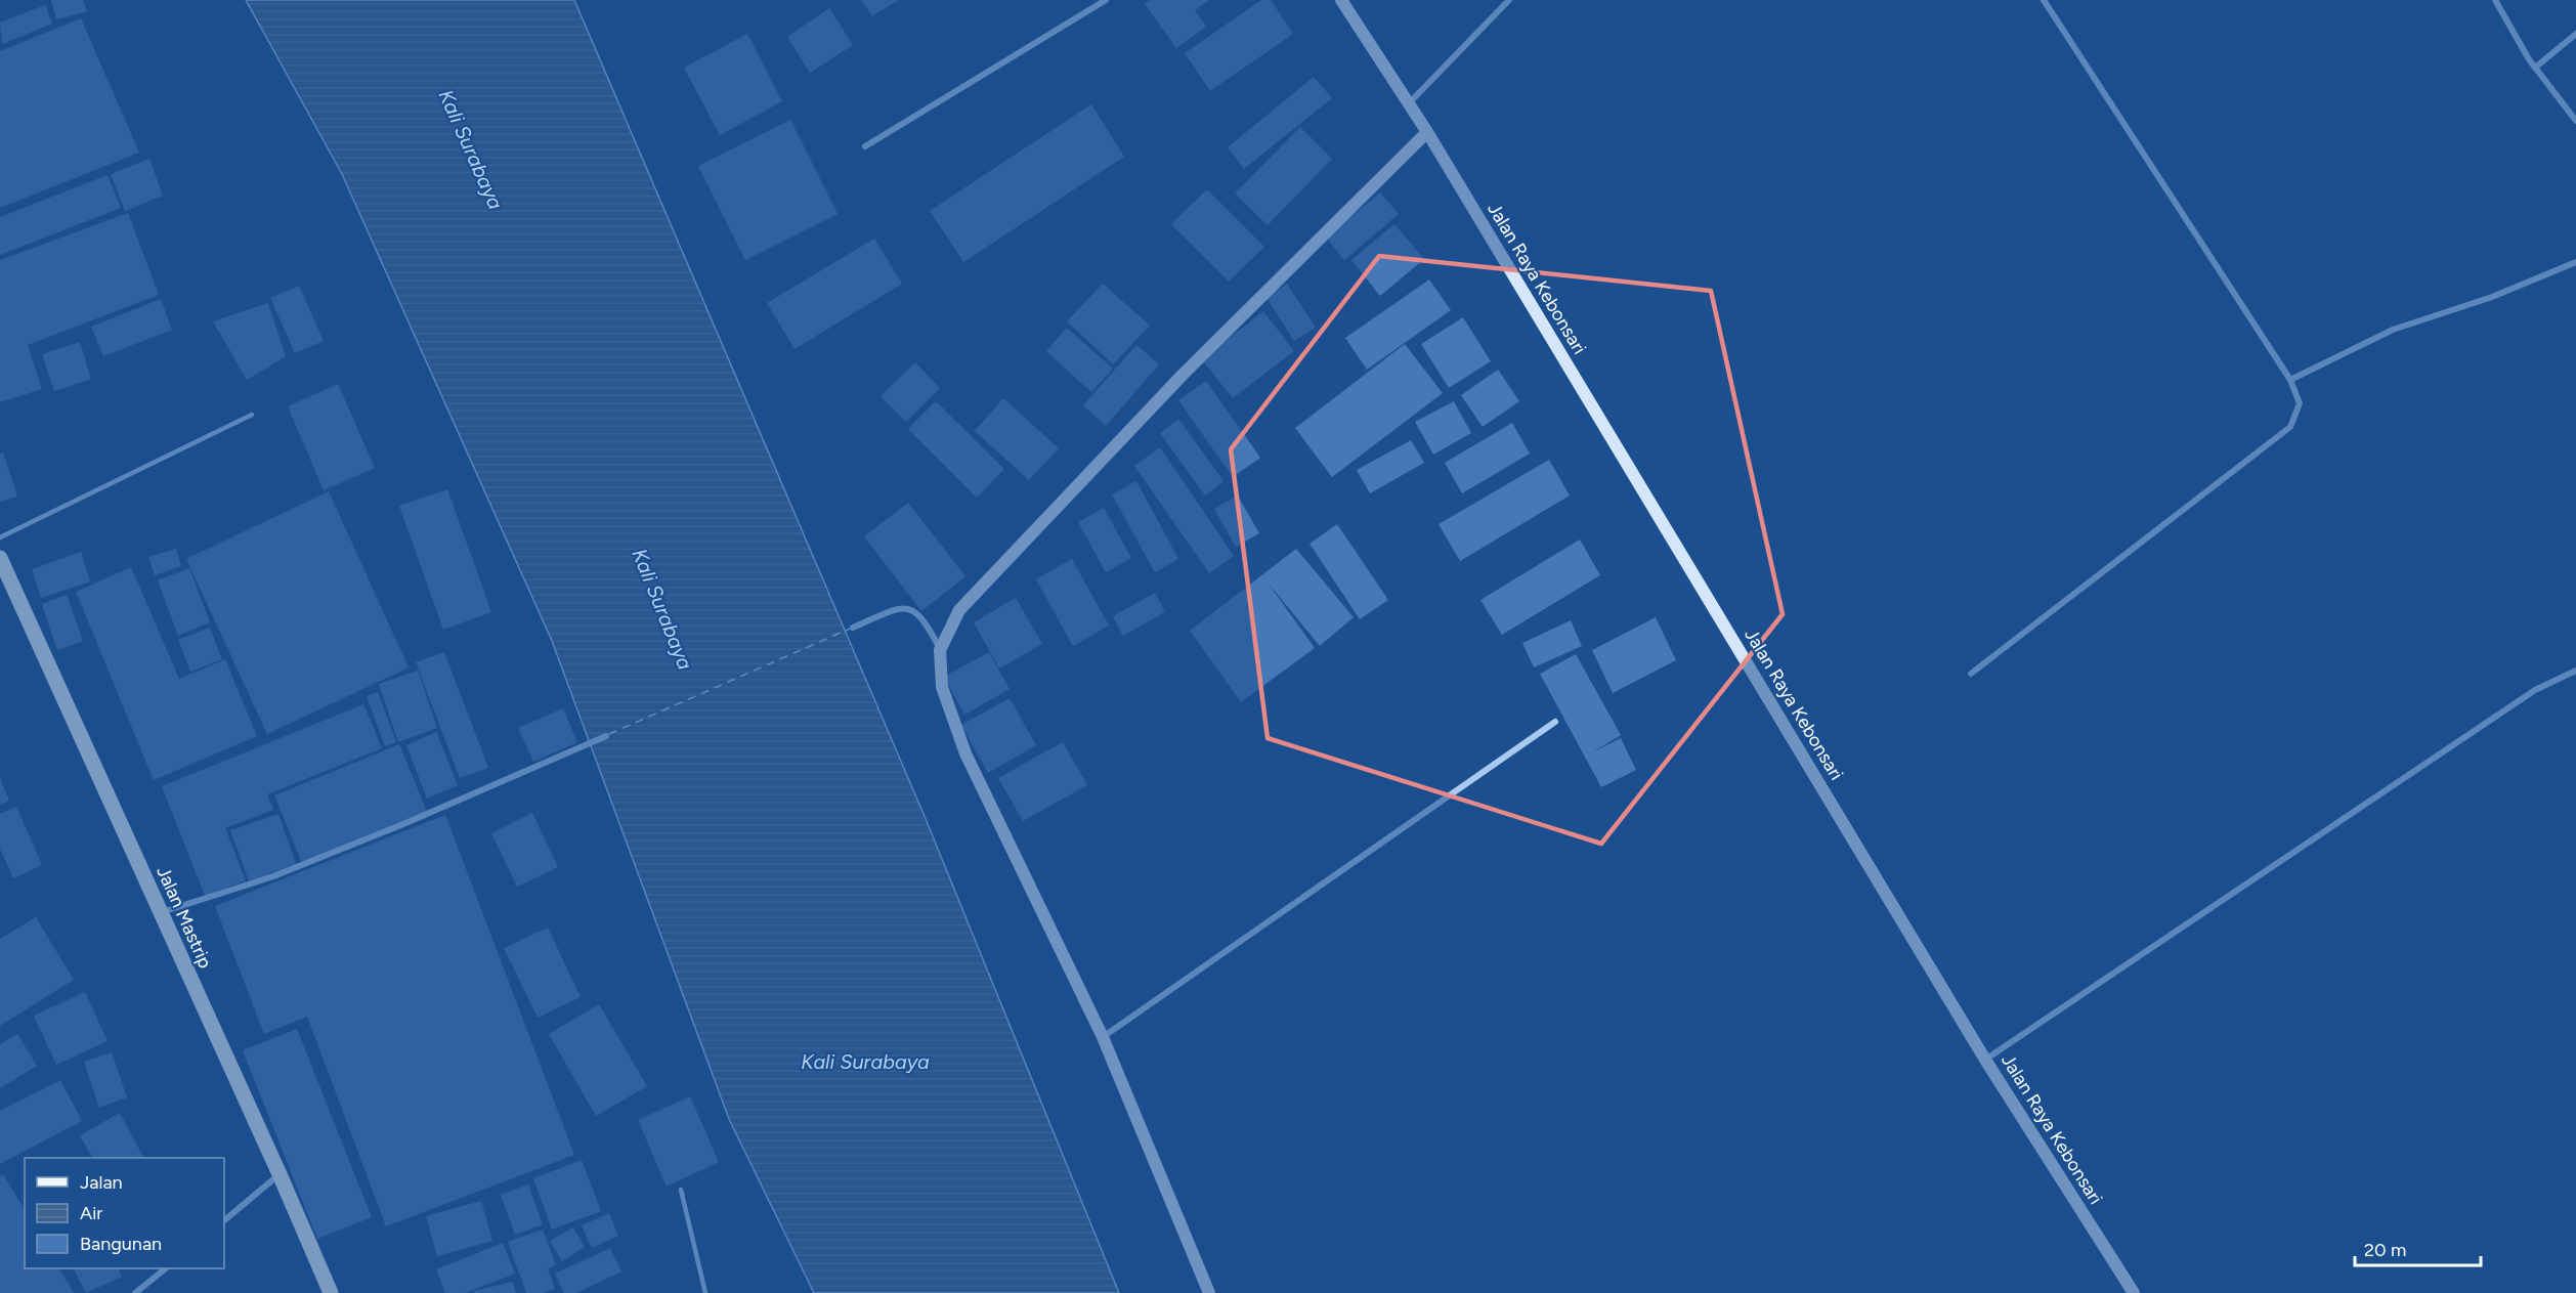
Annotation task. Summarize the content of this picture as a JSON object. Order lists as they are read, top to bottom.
{
  "streets": {
    "main road": ["Jalan Raya Kebonsari", "Jalan Mastrip"]
  },
  "water": ["Kali Surabaya"],
  "legend": ["Jalan", "Air", "Bangunan"],
  "scale_bar": "20 m"
}
